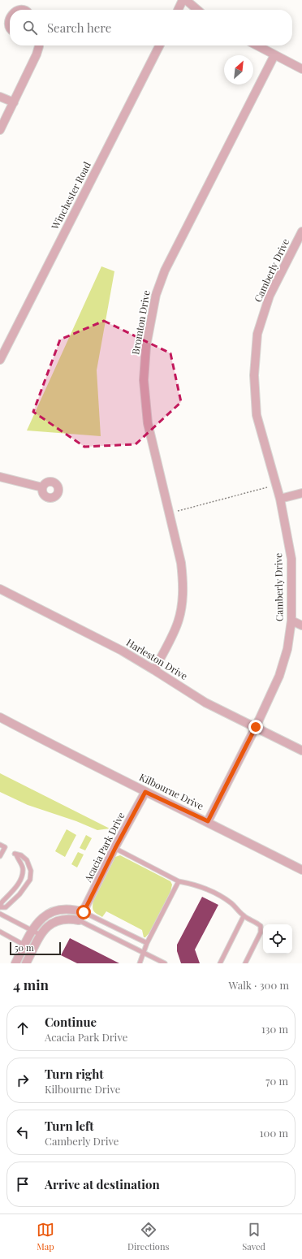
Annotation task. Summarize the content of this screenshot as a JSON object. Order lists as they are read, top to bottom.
{
  "streets": {
    "street": [
      "Winchester Road",
      "Camberly Drive",
      "Bromton Drive",
      "Harleston Drive",
      "Kilbourne Drive",
      "Acacia Park Drive"
    ]
  },
  "crossings": [
    ["Camberly Drive", "Harleston Drive"],
    ["Camberly Drive", "Kilbourne Drive"],
    ["Bromton Drive", "Harleston Drive"],
    ["Kilbourne Drive", "Acacia Park Drive"]
  ],
  "scale_bar": "50 m",
  "north": "top right",
  "page": {
    "search": "Search here",
    "scale": "50 m",
    "heading": ["4 min", "Walk · 300 m"],
    "list": [
      ["Continue", "Acacia Park Drive", "130 m"],
      ["Turn right", "Kilbourne Drive", "70 m"],
      ["Turn left", "Camberly Drive", "100 m"],
      "Arrive at destination"
    ],
    "nav": ["Map", "Directions", "Saved"]
  }
}
